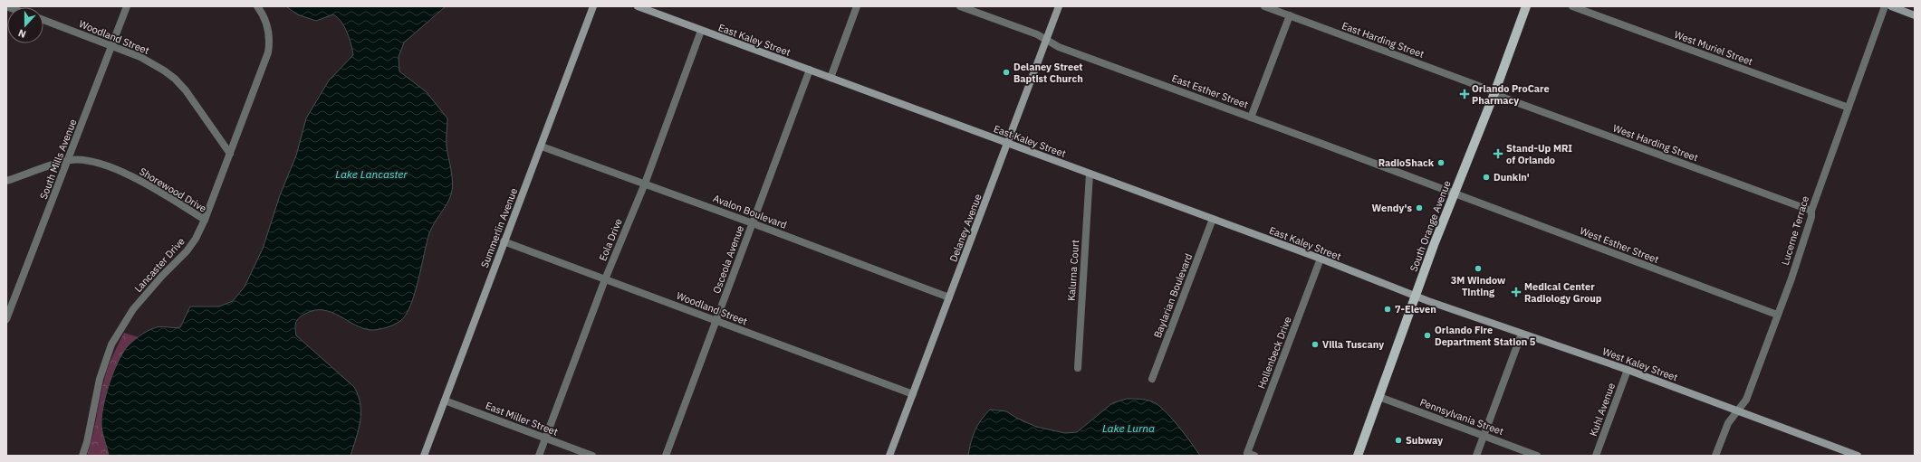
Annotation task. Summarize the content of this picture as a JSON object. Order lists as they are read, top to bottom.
{
  "streets": {
    "main road": ["South Orange Avenue"],
    "street": [
      "Woodland Street",
      "East Kaley Street",
      "East Harding Street",
      "West Muriel Street",
      "East Esther Street",
      "West Harding Street",
      "South Mills Avenue",
      "Shorewood Drive",
      "Avalon Boulevard",
      "Summerlin Avenue",
      "Delaney Avenue",
      "Lucerne Terrace",
      "Eola Drive",
      "West Esther Street",
      "Osceola Avenue",
      "Lancaster Drive",
      "Kalurna Court",
      "Baylarian Boulevard",
      "Hollenbeck Drive",
      "West Kaley Street",
      "Kuhl Avenue",
      "Pennsylvania Street",
      "East Miller Street"
    ]
  },
  "crossings": [
    ["Woodland Street", "South Mills Avenue"],
    ["Woodland Street", "Summerlin Avenue"],
    ["Woodland Street", "Delaney Avenue"],
    ["Woodland Street", "Eola Drive"],
    ["Woodland Street", "Osceola Avenue"],
    ["Woodland Street", "Lancaster Drive"],
    ["East Kaley Street", "South Orange Avenue"],
    ["East Kaley Street", "Delaney Avenue"],
    ["East Kaley Street", "Eola Drive"],
    ["East Kaley Street", "Osceola Avenue"],
    ["East Kaley Street", "Kalurna Court"],
    ["East Kaley Street", "Baylarian Boulevard"],
    ["East Kaley Street", "Hollenbeck Drive"],
    ["East Kaley Street", "West Kaley Street"],
    ["East Harding Street", "West Harding Street"],
    ["East Harding Street", "South Orange Avenue"],
    ["West Muriel Street", "Lucerne Terrace"],
    ["East Esther Street", "South Orange Avenue"],
    ["East Esther Street", "Delaney Avenue"],
    ["East Esther Street", "West Esther Street"],
    ["West Harding Street", "South Orange Avenue"],
    ["West Harding Street", "Lucerne Terrace"],
    ["South Mills Avenue", "Shorewood Drive"],
    ["Shorewood Drive", "Lancaster Drive"],
    ["Avalon Boulevard", "Summerlin Avenue"],
    ["Avalon Boulevard", "Delaney Avenue"],
    ["Avalon Boulevard", "Eola Drive"],
    ["Avalon Boulevard", "Osceola Avenue"],
    ["South Orange Avenue", "West Esther Street"],
    ["South Orange Avenue", "West Kaley Street"],
    ["South Orange Avenue", "Pennsylvania Street"],
    ["Summerlin Avenue", "East Miller Street"],
    ["Lucerne Terrace", "West Esther Street"],
    ["Lucerne Terrace", "West Kaley Street"],
    ["Eola Drive", "East Miller Street"],
    ["West Kaley Street", "Kuhl Avenue"]
  ],
  "water": ["Lake Lancaster", "Lake Lurna"],
  "places": {
    "other": [
      "Delaney Street Baptist Church",
      "RadioShack",
      "Dunkin'",
      "Wendy's",
      "3M Window Tinting",
      "7-Eleven",
      "Orlando Fire Department Station 5",
      "Villa Tuscany",
      "Subway"
    ],
    "health": ["Orlando ProCare Pharmacy", "Stand-Up MRI of Orlando", "Medical Center Radiology Group"]
  },
  "north": "bottom"
}
